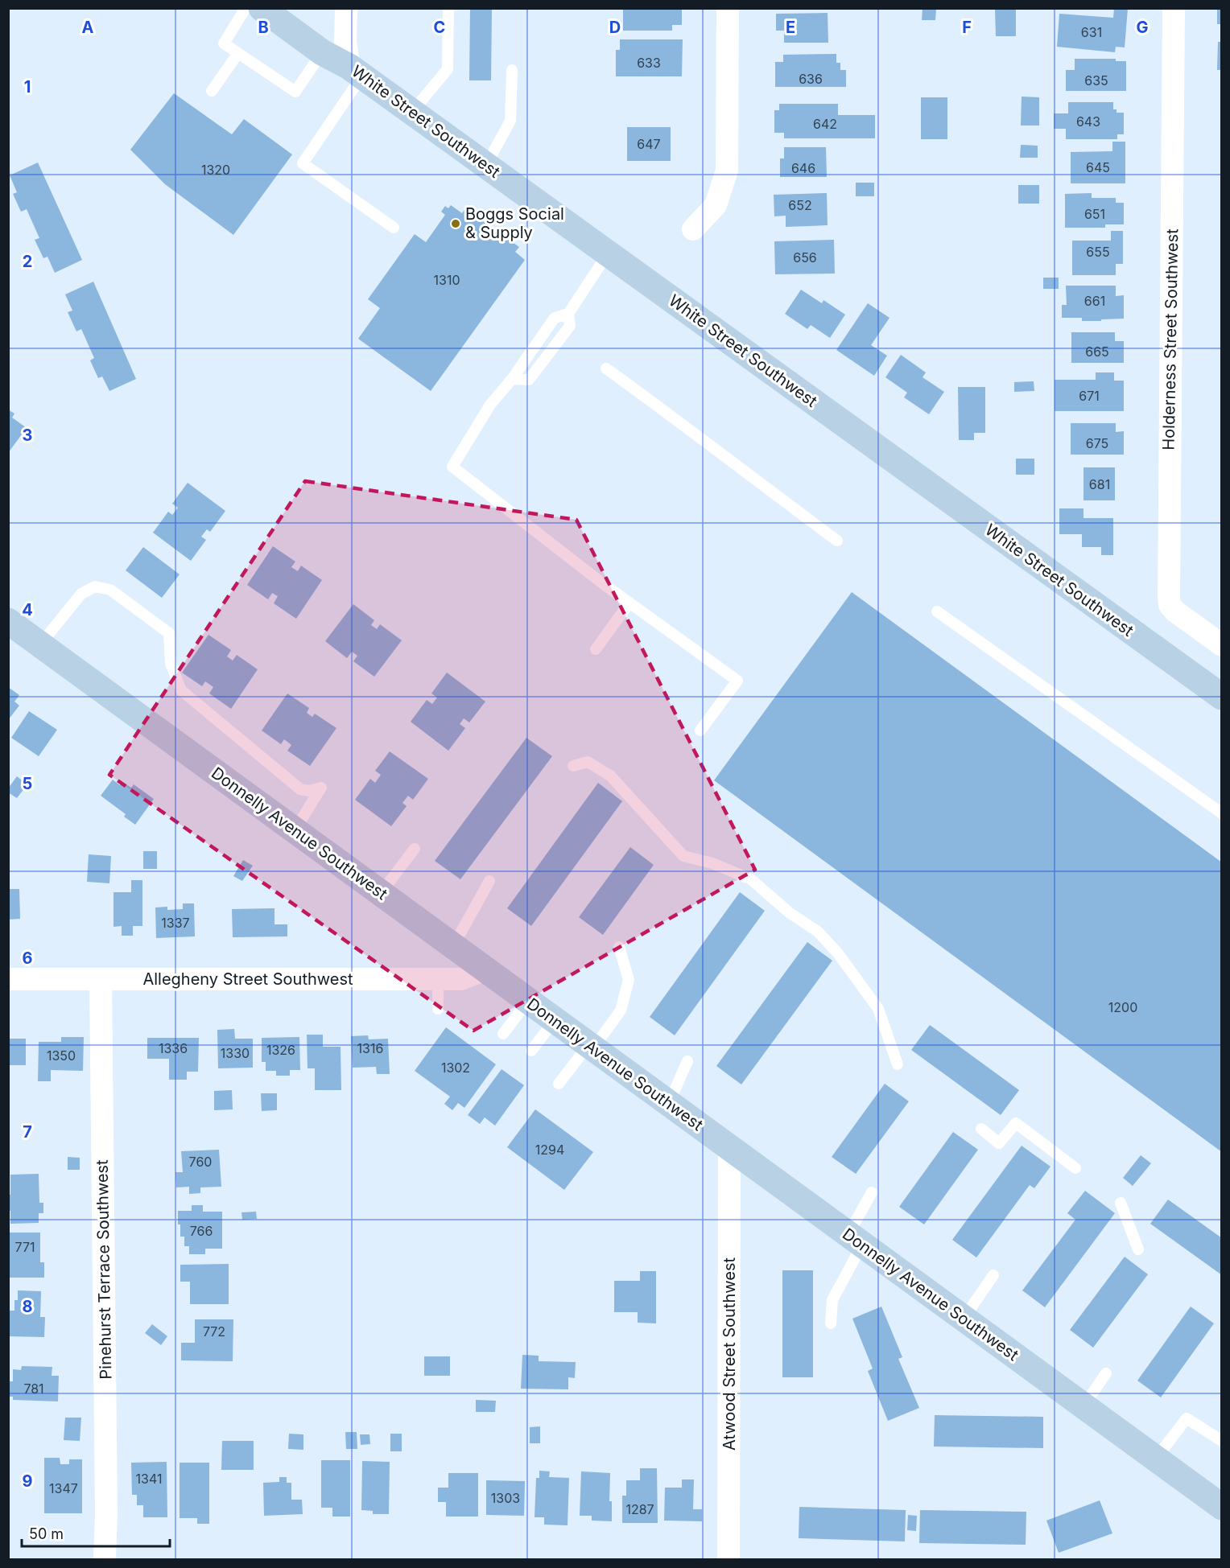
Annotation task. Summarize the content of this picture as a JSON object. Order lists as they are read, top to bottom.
{
  "streets": {
    "street": [
      "White Street Southwest",
      "Holderness Street Southwest",
      "Donnelly Avenue Southwest",
      "Allegheny Street Southwest",
      "Pinehurst Terrace Southwest",
      "Atwood Street Southwest"
    ]
  },
  "crossings": [
    ["Donnelly Avenue Southwest", "Allegheny Street Southwest"],
    ["Donnelly Avenue Southwest", "Atwood Street Southwest"],
    ["Allegheny Street Southwest", "Pinehurst Terrace Southwest"]
  ],
  "places": ["Boggs Social & Supply"],
  "house_numbers": [
    "631",
    "633",
    "636",
    "635",
    "643",
    "642",
    "647",
    "645",
    "646",
    "1320",
    "652",
    "651",
    "655",
    "656",
    "1310",
    "661",
    "665",
    "671",
    "675",
    "681",
    "1337",
    "1200",
    "1336",
    "1316",
    "1326",
    "1330",
    "1350",
    "1302",
    "1294",
    "760",
    "766",
    "771",
    "772",
    "781",
    "1341",
    "1347",
    "1303",
    "1287"
  ],
  "scale_bar": "50 m",
  "grid": {
    "columns": [
      "A",
      "B",
      "C",
      "D",
      "E",
      "F",
      "G"
    ],
    "rows": [
      "1",
      "2",
      "3",
      "4",
      "5",
      "6",
      "7",
      "8",
      "9"
    ]
  }
}
